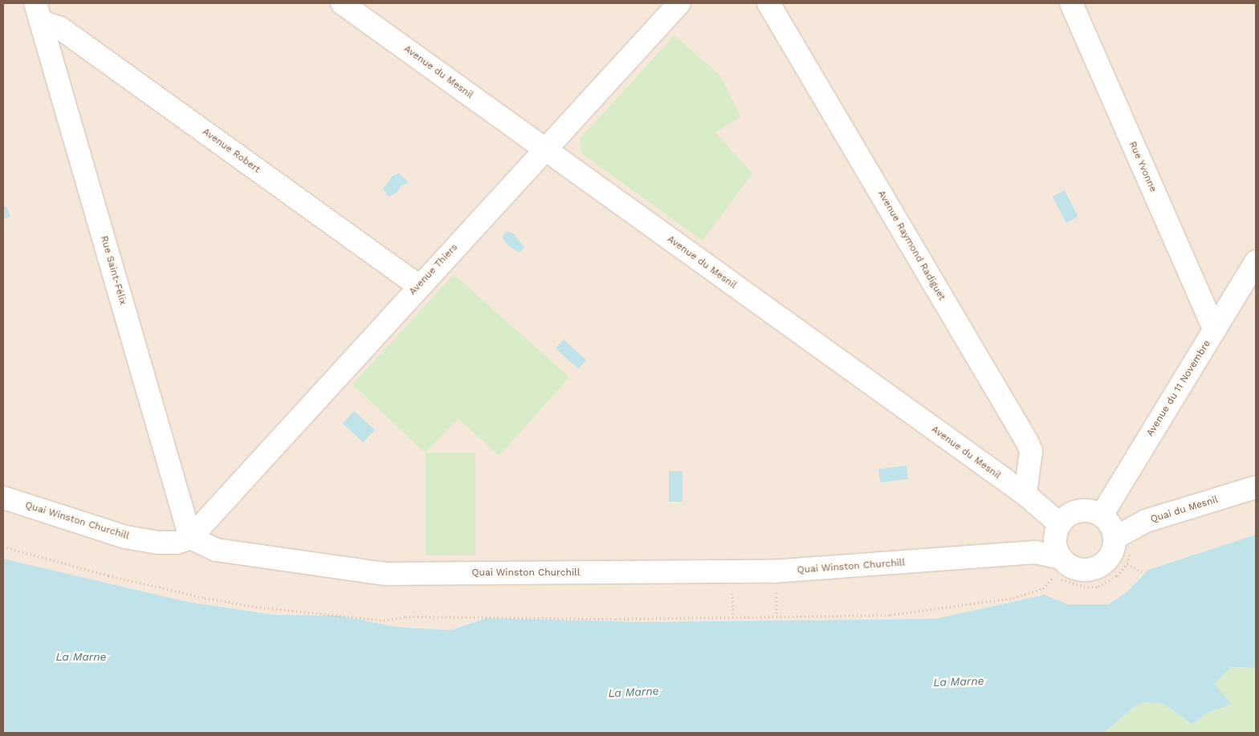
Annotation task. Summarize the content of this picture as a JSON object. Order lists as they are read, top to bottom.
{
  "streets": {
    "street": [
      "Avenue du Mesnil",
      "Avenue Robert",
      "Rue Yvonne",
      "Avenue Raymond Radiguet",
      "Avenue Thiers",
      "Rue Saint-Félix",
      "Avenue du 11 Novembre",
      "Quai du Mesnil",
      "Quai Winston Churchill"
    ]
  },
  "crossings": [
    ["Avenue du Mesnil", "Avenue Raymond Radiguet"],
    ["Avenue du Mesnil", "Avenue Thiers"],
    ["Avenue du Mesnil", "Avenue du 11 Novembre"],
    ["Avenue du Mesnil", "Quai du Mesnil"],
    ["Avenue du Mesnil", "Quai Winston Churchill"],
    ["Avenue Robert", "Avenue Thiers"],
    ["Avenue Robert", "Rue Saint-Félix"],
    ["Rue Yvonne", "Avenue du 11 Novembre"],
    ["Avenue Thiers", "Rue Saint-Félix"],
    ["Avenue Thiers", "Quai Winston Churchill"],
    ["Rue Saint-Félix", "Quai Winston Churchill"],
    ["Avenue du 11 Novembre", "Quai du Mesnil"],
    ["Avenue du 11 Novembre", "Quai Winston Churchill"],
    ["Quai du Mesnil", "Quai Winston Churchill"]
  ],
  "water": ["La Marne"]
}
